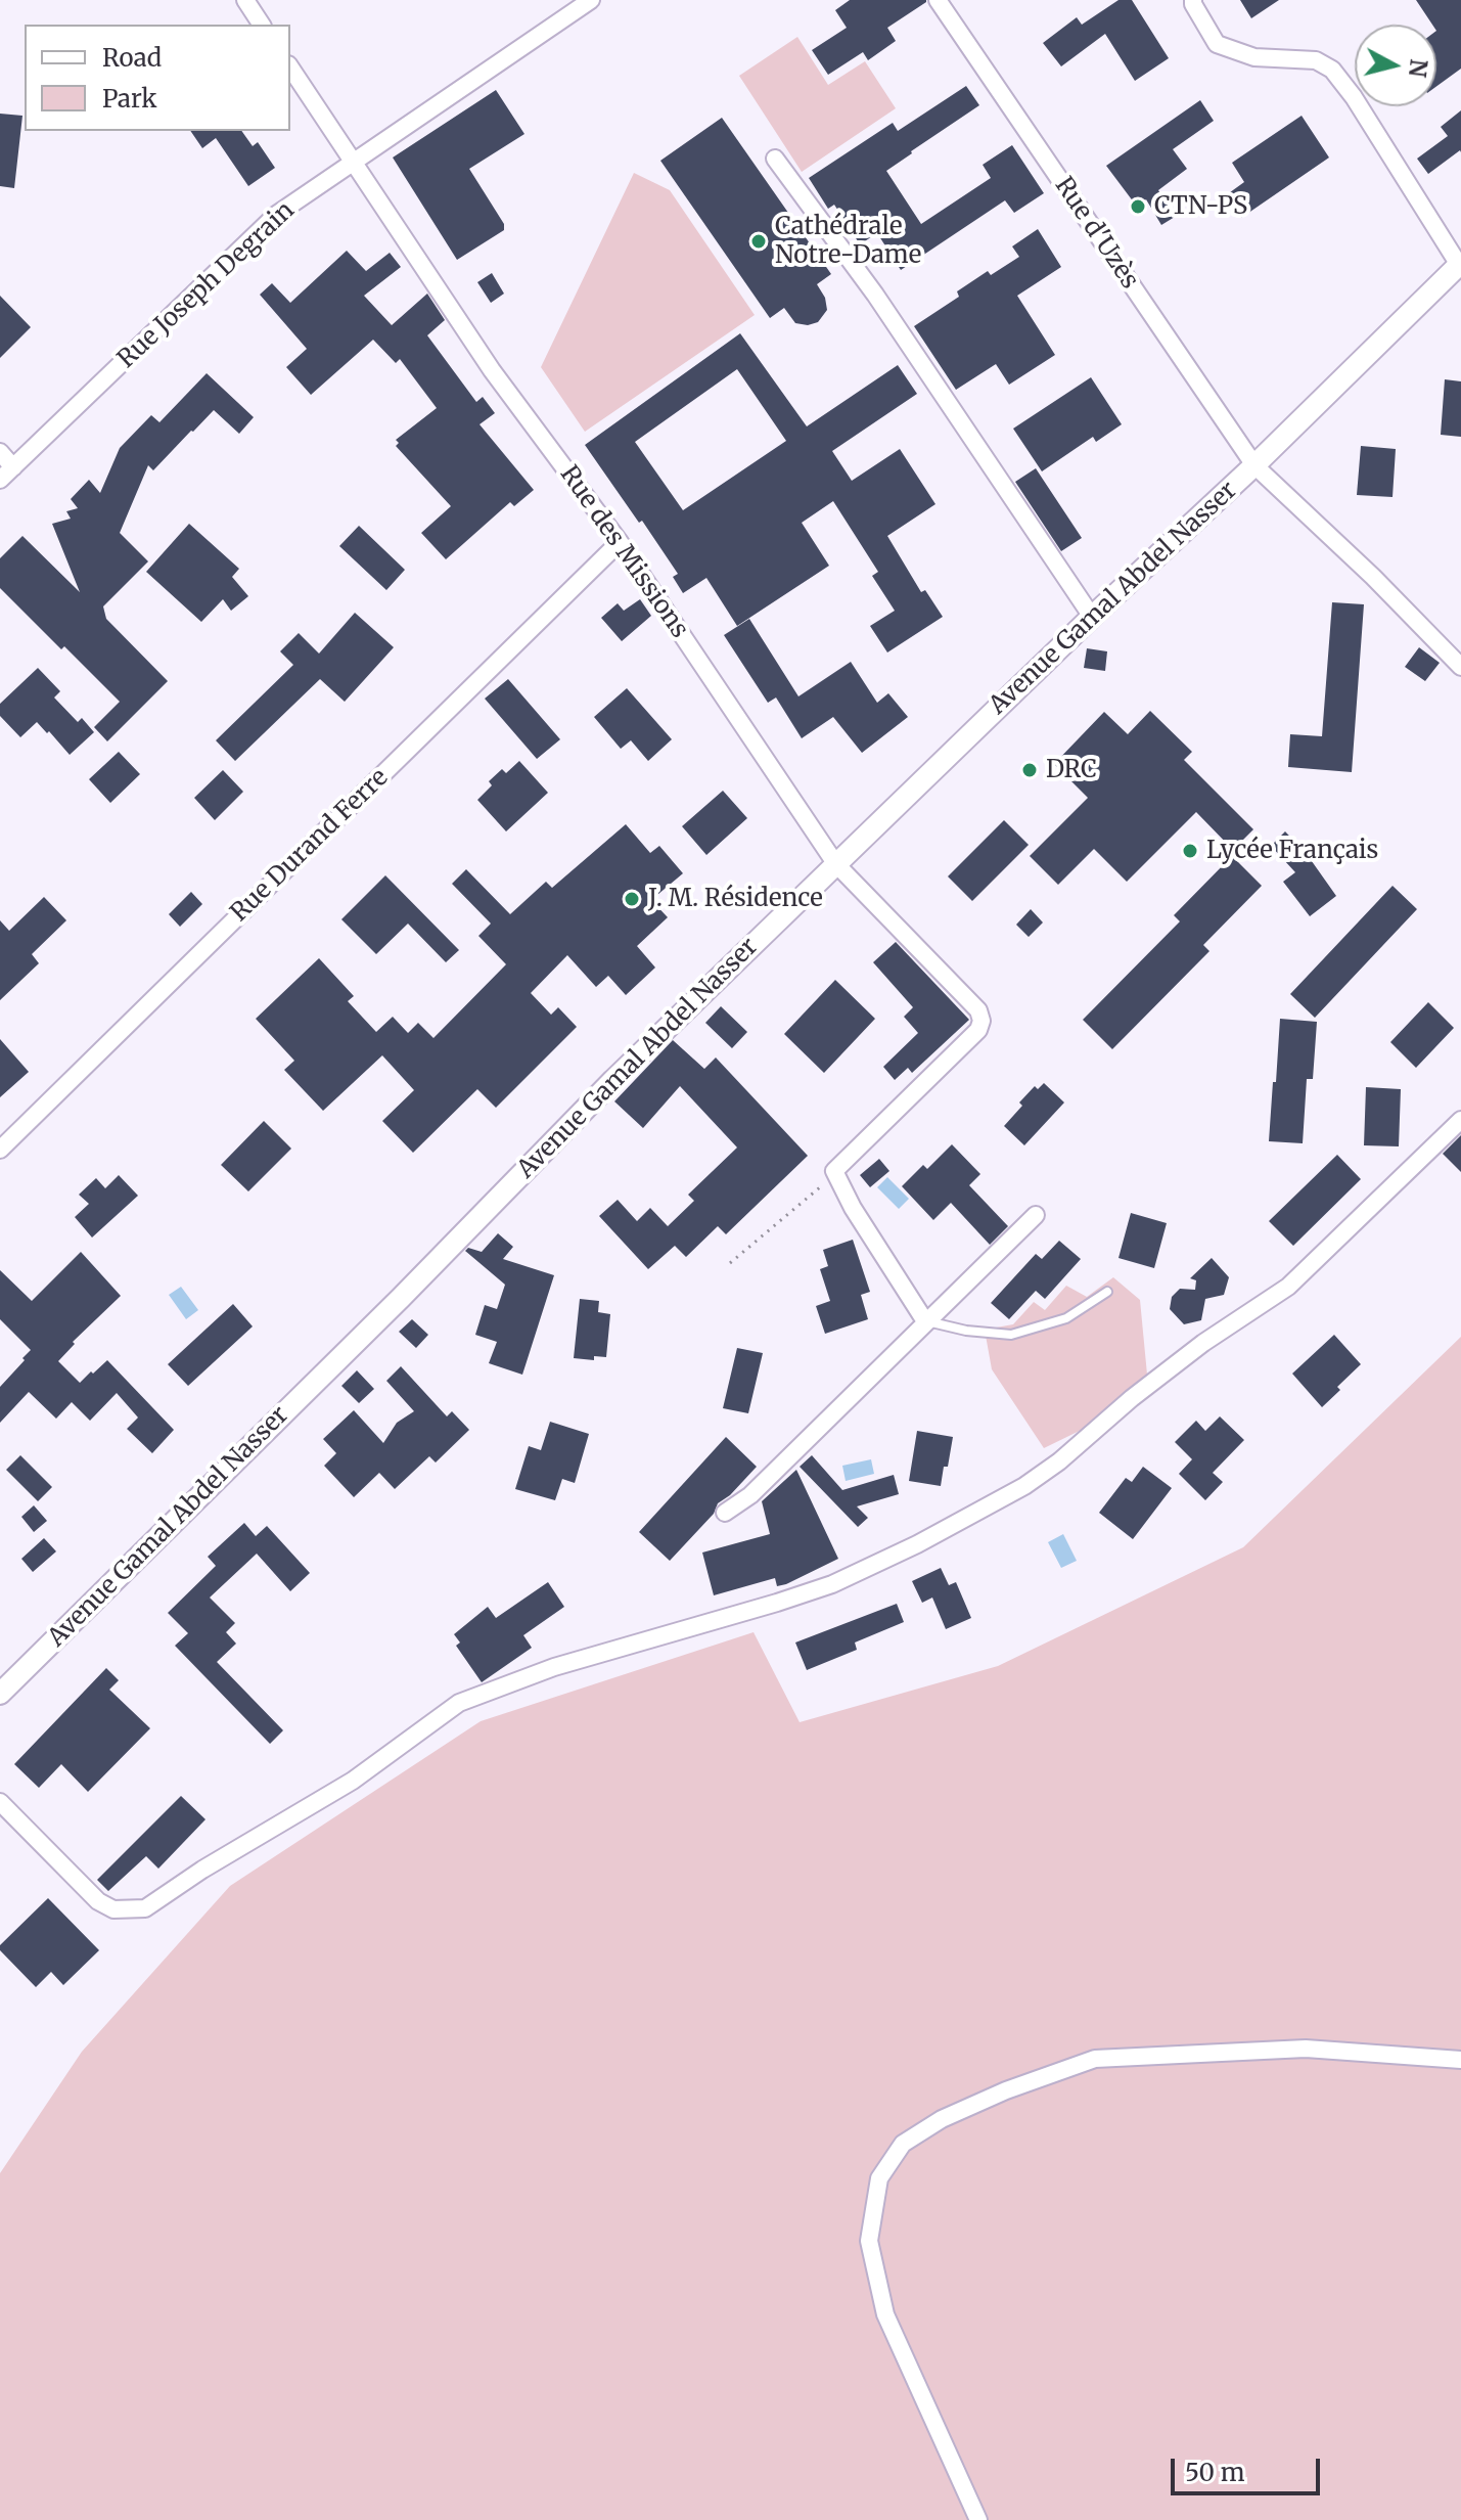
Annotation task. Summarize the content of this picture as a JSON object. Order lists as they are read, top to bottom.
{
  "streets": {
    "street": [
      "Rue d'Uzès",
      "Rue Joseph Degrain",
      "Rue des Missions",
      "Avenue Gamal Abdel Nasser",
      "Rue Durand Ferre"
    ]
  },
  "crossings": [
    ["Rue d'Uzès", "Avenue Gamal Abdel Nasser"],
    ["Rue Joseph Degrain", "Rue des Missions"],
    ["Rue des Missions", "Avenue Gamal Abdel Nasser"],
    ["Rue des Missions", "Rue Durand Ferre"]
  ],
  "places": [
    "CTN-PS",
    "Cathédrale Notre-Dame",
    "DRC",
    "Lycée Français",
    "J. M. Résidence"
  ],
  "legend": ["Road", "Park"],
  "scale_bar": "50 m",
  "north": "right"
}
